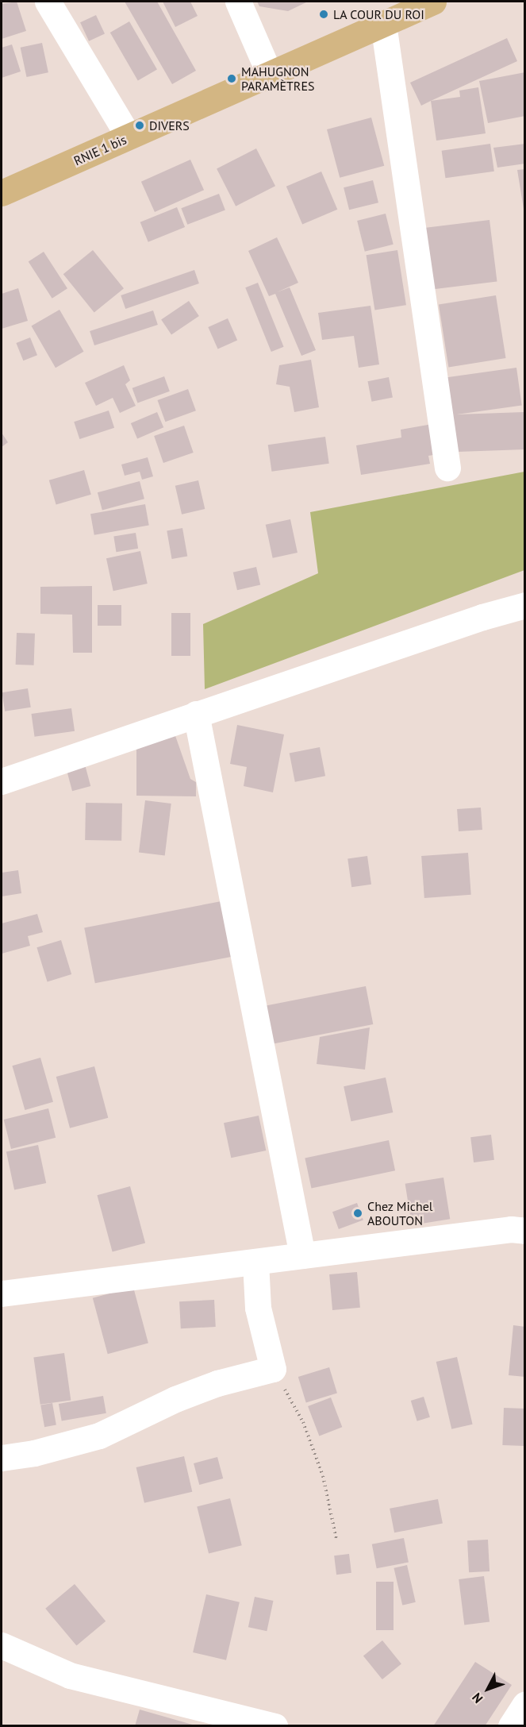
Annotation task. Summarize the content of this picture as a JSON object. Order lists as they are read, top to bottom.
{
  "streets": {
    "main road": ["RNIE 1 bis"]
  },
  "places": [
    "LA COUR DU ROI",
    "MAHUGNON PARAMÈTRES",
    "DIVERS",
    "Chez Michel ABOUTON"
  ],
  "north": "bottom left"
}
